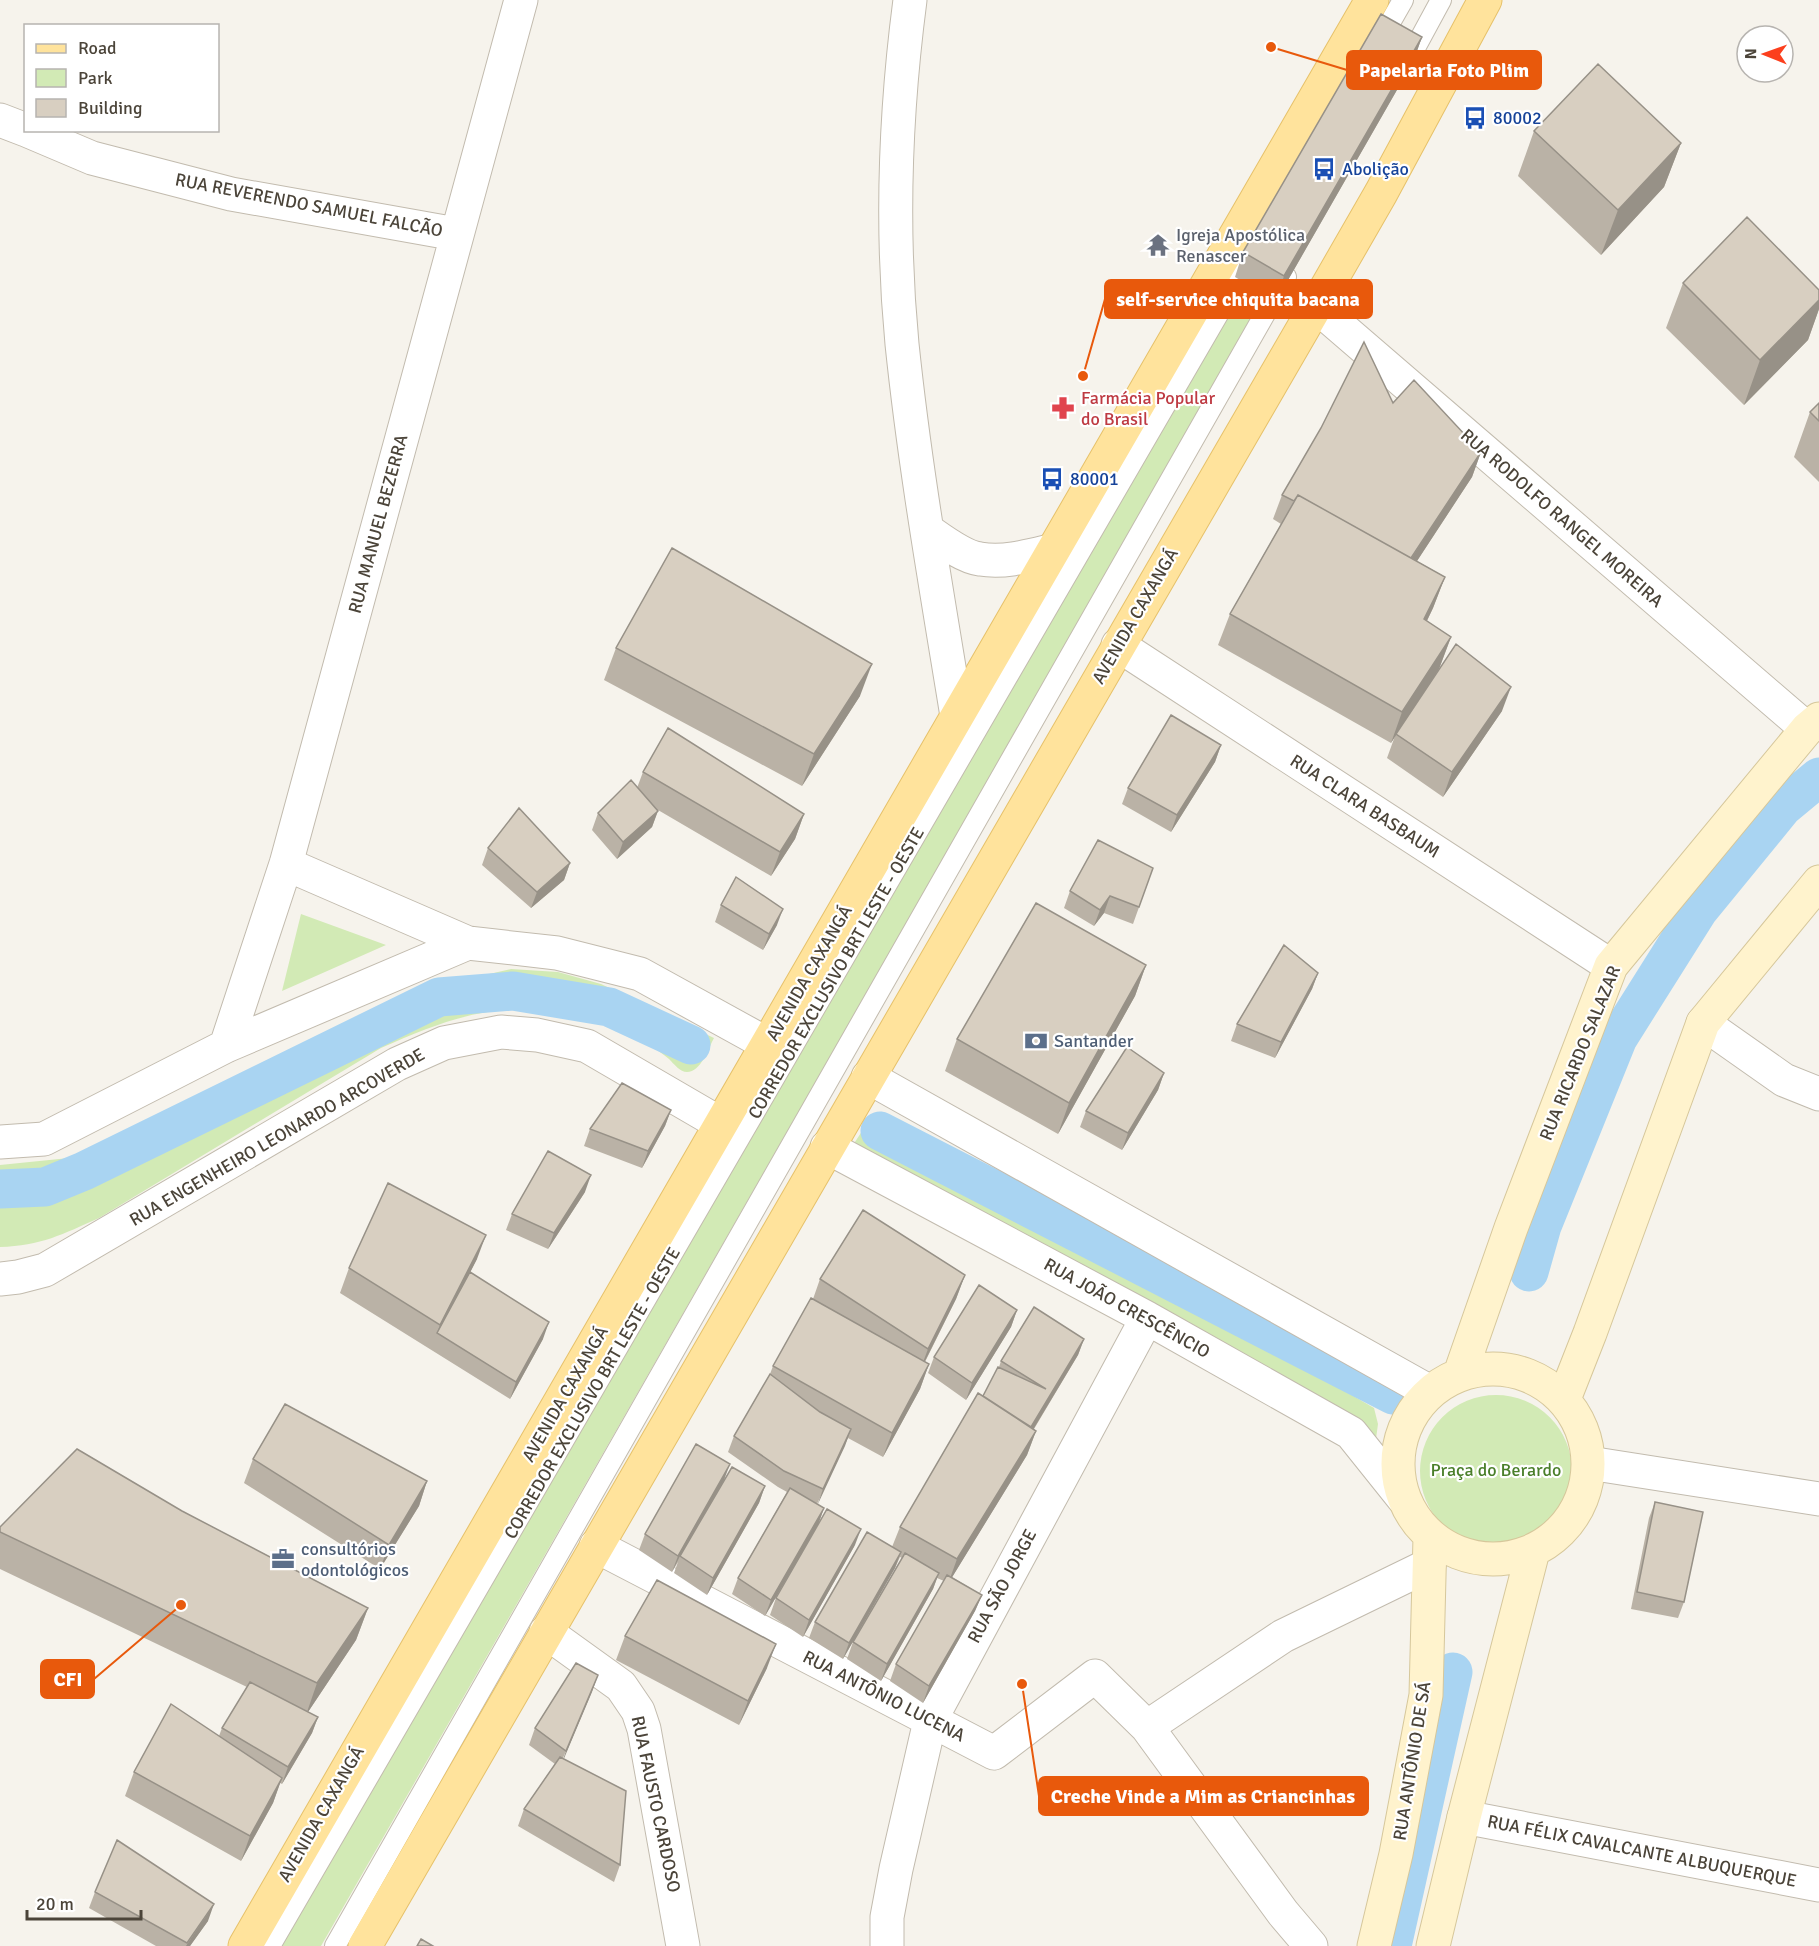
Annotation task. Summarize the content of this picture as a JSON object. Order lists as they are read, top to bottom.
{
  "streets": {
    "main road": ["AVENIDA CAXANGÁ"],
    "street": [
      "RUA REVERENDO SAMUEL FALCÃO",
      "RUA RODOLFO RANGEL MOREIRA",
      "RUA MANUEL BEZERRA",
      "RUA CLARA BASBAUM",
      "RUA RICARDO SALAZAR",
      "RUA ENGENHEIRO LEONARDO ARCOVERDE",
      "RUA JOÃO CRESCÊNCIO",
      "RUA SÃO JORGE",
      "RUA ANTÔNIO LUCENA",
      "RUA ANTÔNIO DE SÁ",
      "RUA FAUSTO CARDOSO",
      "RUA FÉLIX CAVALCANTE ALBUQUERQUE"
    ],
    "lane": ["CORREDOR EXCLUSIVO BRT LESTE - OESTE"]
  },
  "crossings": [
    ["RUA REVERENDO SAMUEL FALCÃO", "RUA MANUEL BEZERRA"],
    ["RUA RODOLFO RANGEL MOREIRA", "AVENIDA CAXANGÁ"],
    ["RUA RODOLFO RANGEL MOREIRA", "RUA RICARDO SALAZAR"],
    ["AVENIDA CAXANGÁ", "RUA CLARA BASBAUM"],
    ["AVENIDA CAXANGÁ", "RUA ENGENHEIRO LEONARDO ARCOVERDE"],
    ["AVENIDA CAXANGÁ", "RUA JOÃO CRESCÊNCIO"],
    ["AVENIDA CAXANGÁ", "RUA ANTÔNIO LUCENA"],
    ["AVENIDA CAXANGÁ", "RUA FAUSTO CARDOSO"],
    ["RUA CLARA BASBAUM", "RUA RICARDO SALAZAR"],
    ["RUA RICARDO SALAZAR", "RUA JOÃO CRESCÊNCIO"],
    ["RUA RICARDO SALAZAR", "RUA ANTÔNIO DE SÁ"],
    ["RUA JOÃO CRESCÊNCIO", "RUA SÃO JORGE"],
    ["RUA JOÃO CRESCÊNCIO", "RUA ANTÔNIO DE SÁ"],
    ["RUA SÃO JORGE", "RUA ANTÔNIO LUCENA"]
  ],
  "parks": ["Praça do Berardo"],
  "places": {
    "other": [
      "Papelaria Foto Plim",
      "self-service chiquita bacana",
      "CFI",
      "Creche Vinde a Mim as Criancinhas"
    ],
    "bus stop": ["80002", "Abolição", "80001"],
    "temple": ["Igreja Apostólica Renascer"],
    "pharmacy": ["Farmácia Popular do Brasil"],
    "bank": ["Santander"],
    "office": ["consultórios odontológicos"]
  },
  "legend": ["Road", "Park", "Building"],
  "scale_bar": "20 m",
  "north": "left"
}
